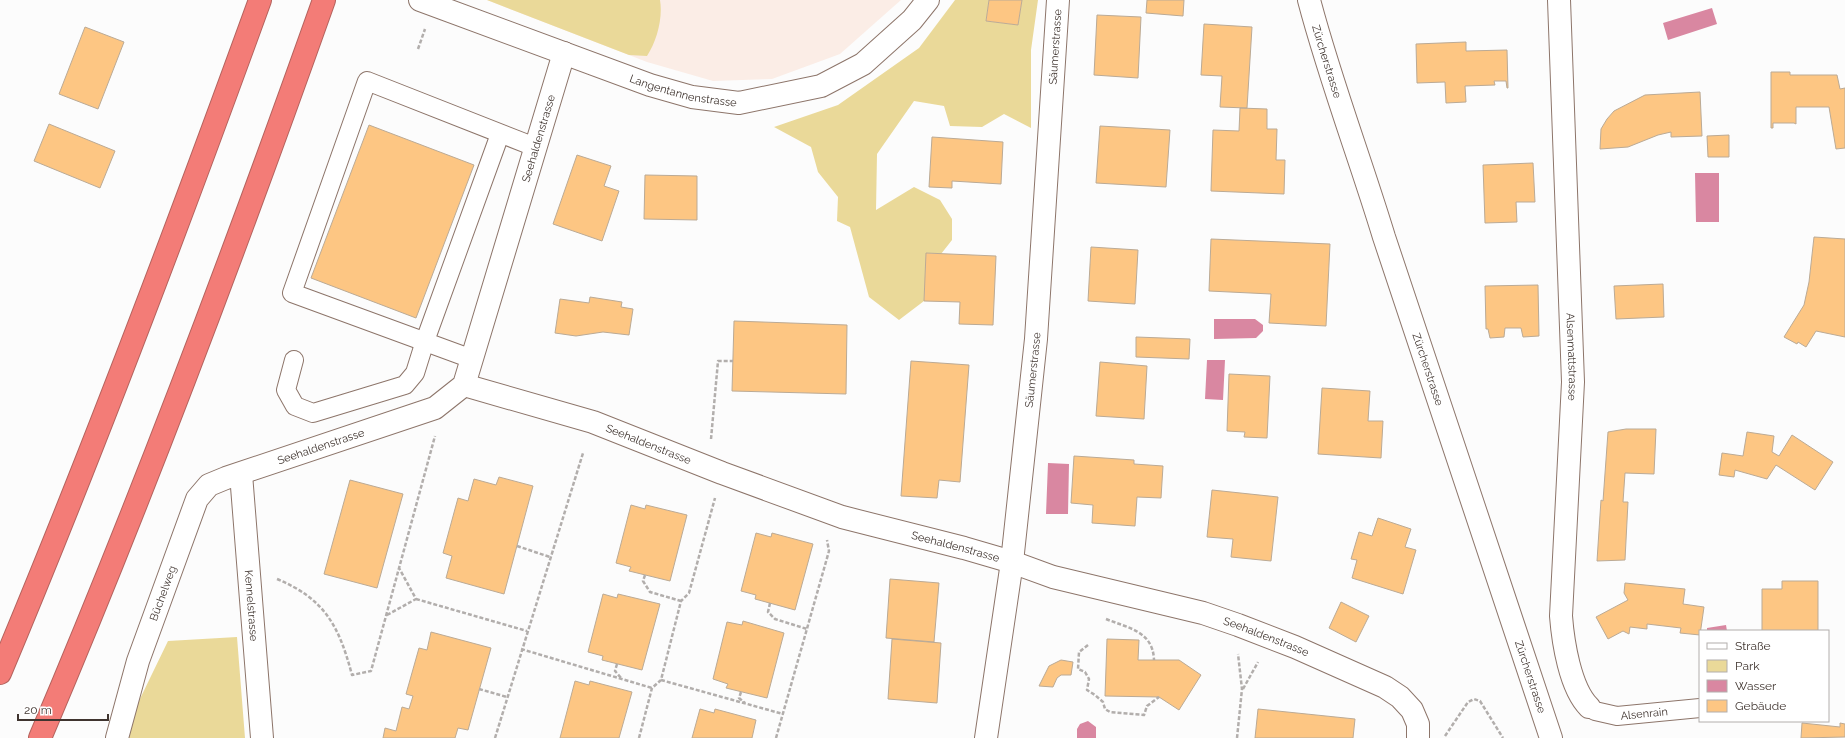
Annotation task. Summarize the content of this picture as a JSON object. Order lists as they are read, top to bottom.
{
  "streets": {
    "street": [
      "Säumerstrasse",
      "Zürcherstrasse",
      "Langentannenstrasse",
      "Seehaldenstrasse",
      "Alsenmattstrasse",
      "Büchelweg",
      "Kennelstrasse"
    ],
    "lane": ["Alsenrain"]
  },
  "crossings": [
    ["Säumerstrasse", "Seehaldenstrasse"],
    ["Langentannenstrasse", "Seehaldenstrasse"],
    ["Seehaldenstrasse", "Büchelweg"],
    ["Seehaldenstrasse", "Kennelstrasse"],
    ["Alsenmattstrasse", "Alsenrain"],
    ["Büchelweg", "Kennelstrasse"]
  ],
  "legend": [
    "Straße",
    "Park",
    "Wasser",
    "Gebäude"
  ],
  "scale_bar": "20 m"
}
